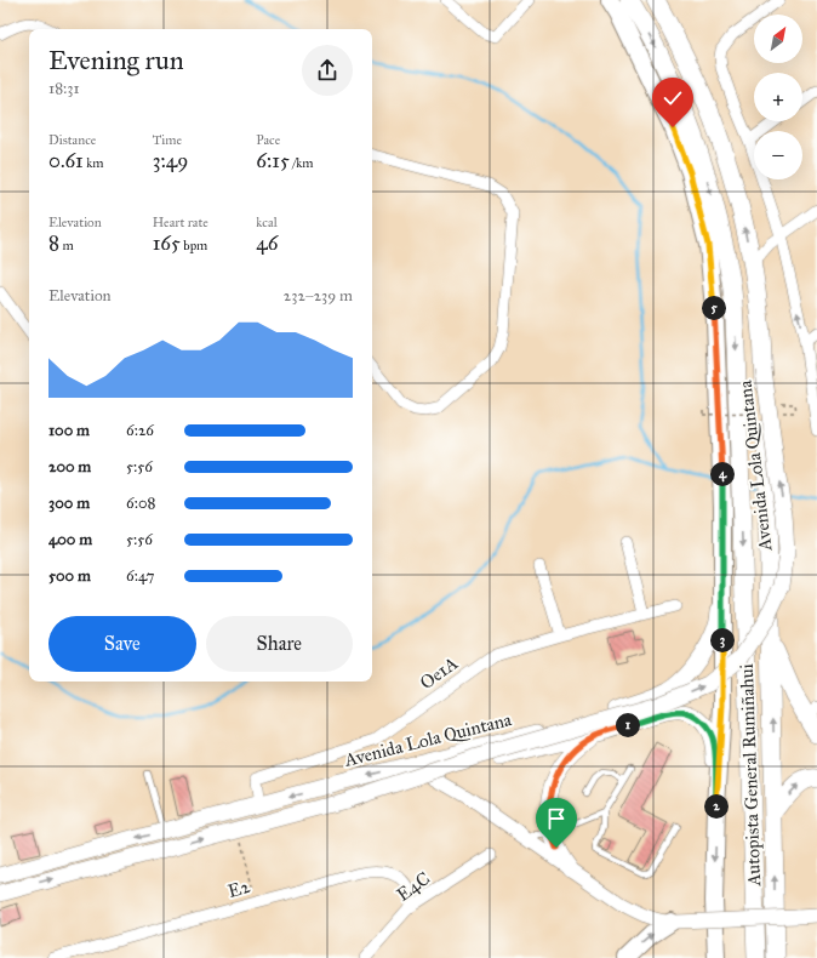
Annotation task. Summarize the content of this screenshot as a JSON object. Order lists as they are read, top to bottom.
{
  "streets": {
    "highway": ["Autopista General Rumiñahui"],
    "main road": ["Avenida Lola Quintana"],
    "street": ["Oe1A", "E4C", "E2"]
  },
  "crossings": [
    ["Avenida Lola Quintana", "Oe1A"],
    ["Avenida Lola Quintana", "Autopista General Rumiñahui"],
    ["E4C", "E2"]
  ],
  "north": "top right",
  "page": {
    "map_buttons": ["+", "−"],
    "heading": ["Evening run", "18:31"],
    "stats": [
      ["Distance", "0.61 km"],
      ["Time", "3:49"],
      ["Pace", "6:15 /km"],
      ["Elevation", "8 m"],
      ["Heart rate", "165 bpm"],
      ["kcal", "46"]
    ],
    "chart": ["Elevation", "232–239 m"],
    "pins": [
      "5",
      "4",
      "3",
      "1",
      "2"
    ],
    "list": [
      {
        "name": "100 m",
        "note": "6:26"
      },
      {
        "name": "200 m",
        "note": "5:56"
      },
      {
        "name": "300 m",
        "note": "6:08"
      },
      {
        "name": "400 m",
        "note": "5:56"
      },
      {
        "name": "500 m",
        "note": "6:47"
      }
    ],
    "buttons": ["Save", "Share"]
  }
}
